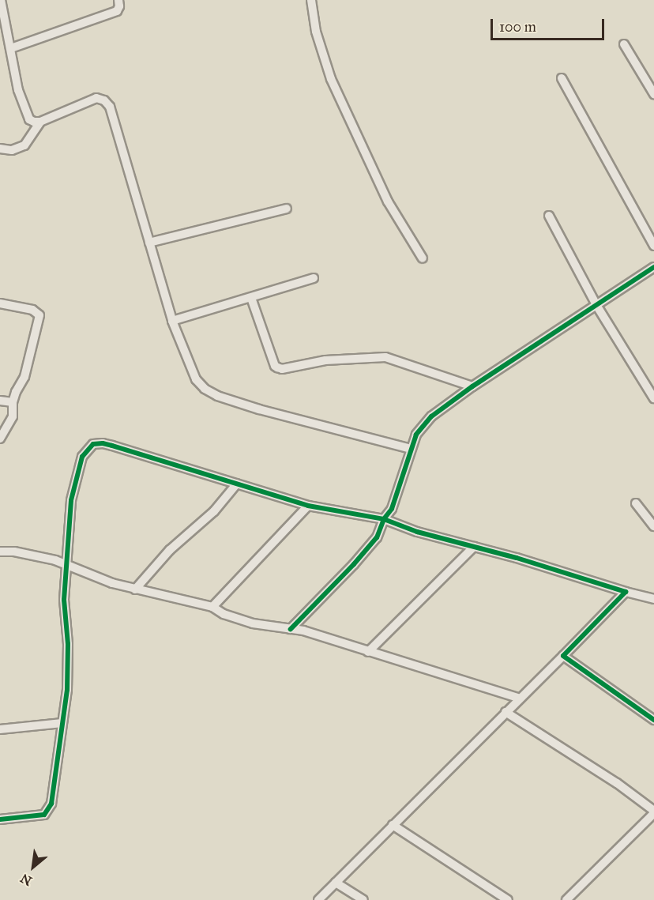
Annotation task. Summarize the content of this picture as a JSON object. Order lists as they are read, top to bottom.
{
  "scale_bar": "100 m",
  "north": "bottom left"
}
